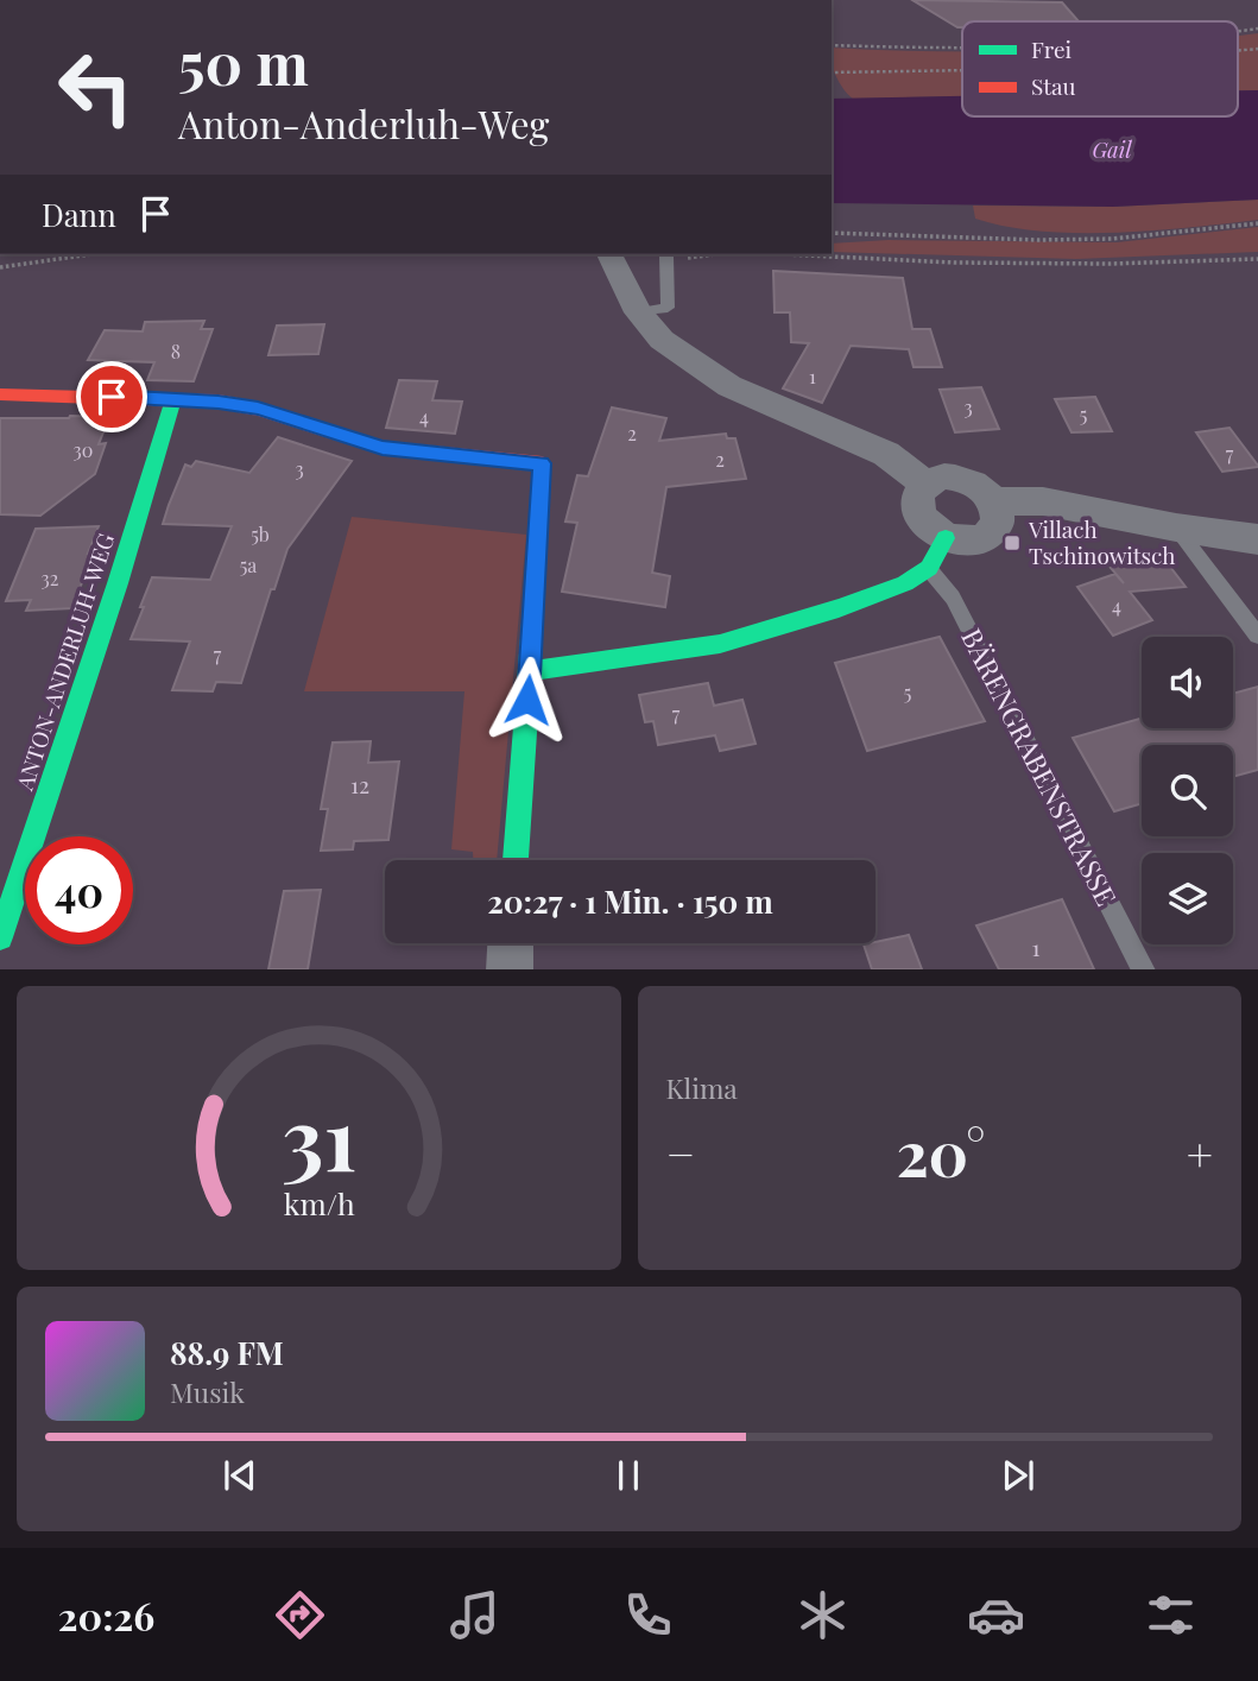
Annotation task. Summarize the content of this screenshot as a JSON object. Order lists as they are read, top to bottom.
{
  "streets": {
    "street": ["ANTON-ANDERLUH-WEG"],
    "lane": ["BÄRENGRABENSTRASSE"]
  },
  "water": ["Gail"],
  "places": {
    "transit": ["Villach Tschinowitsch"]
  },
  "house_numbers": [
    "8",
    "1",
    "3",
    "5",
    "4",
    "2",
    "30",
    "7",
    "2",
    "3",
    "5b",
    "5a",
    "32",
    "4",
    "7",
    "5",
    "7",
    "12",
    "1"
  ],
  "legend": ["Frei", "Stau"],
  "page": {
    "turn": ["50 m", "Anton-Anderluh-Weg"],
    "then": "Dann",
    "limit": "40",
    "trip": "20:27 · 1 Min. · 150 m",
    "tile": "Klima",
    "heat": ["−", "20°", "+"],
    "song": ["88.9 FM", "Musik"],
    "tabs": "20:26",
    "gauge": ["31", "km/h"]
  }
}
